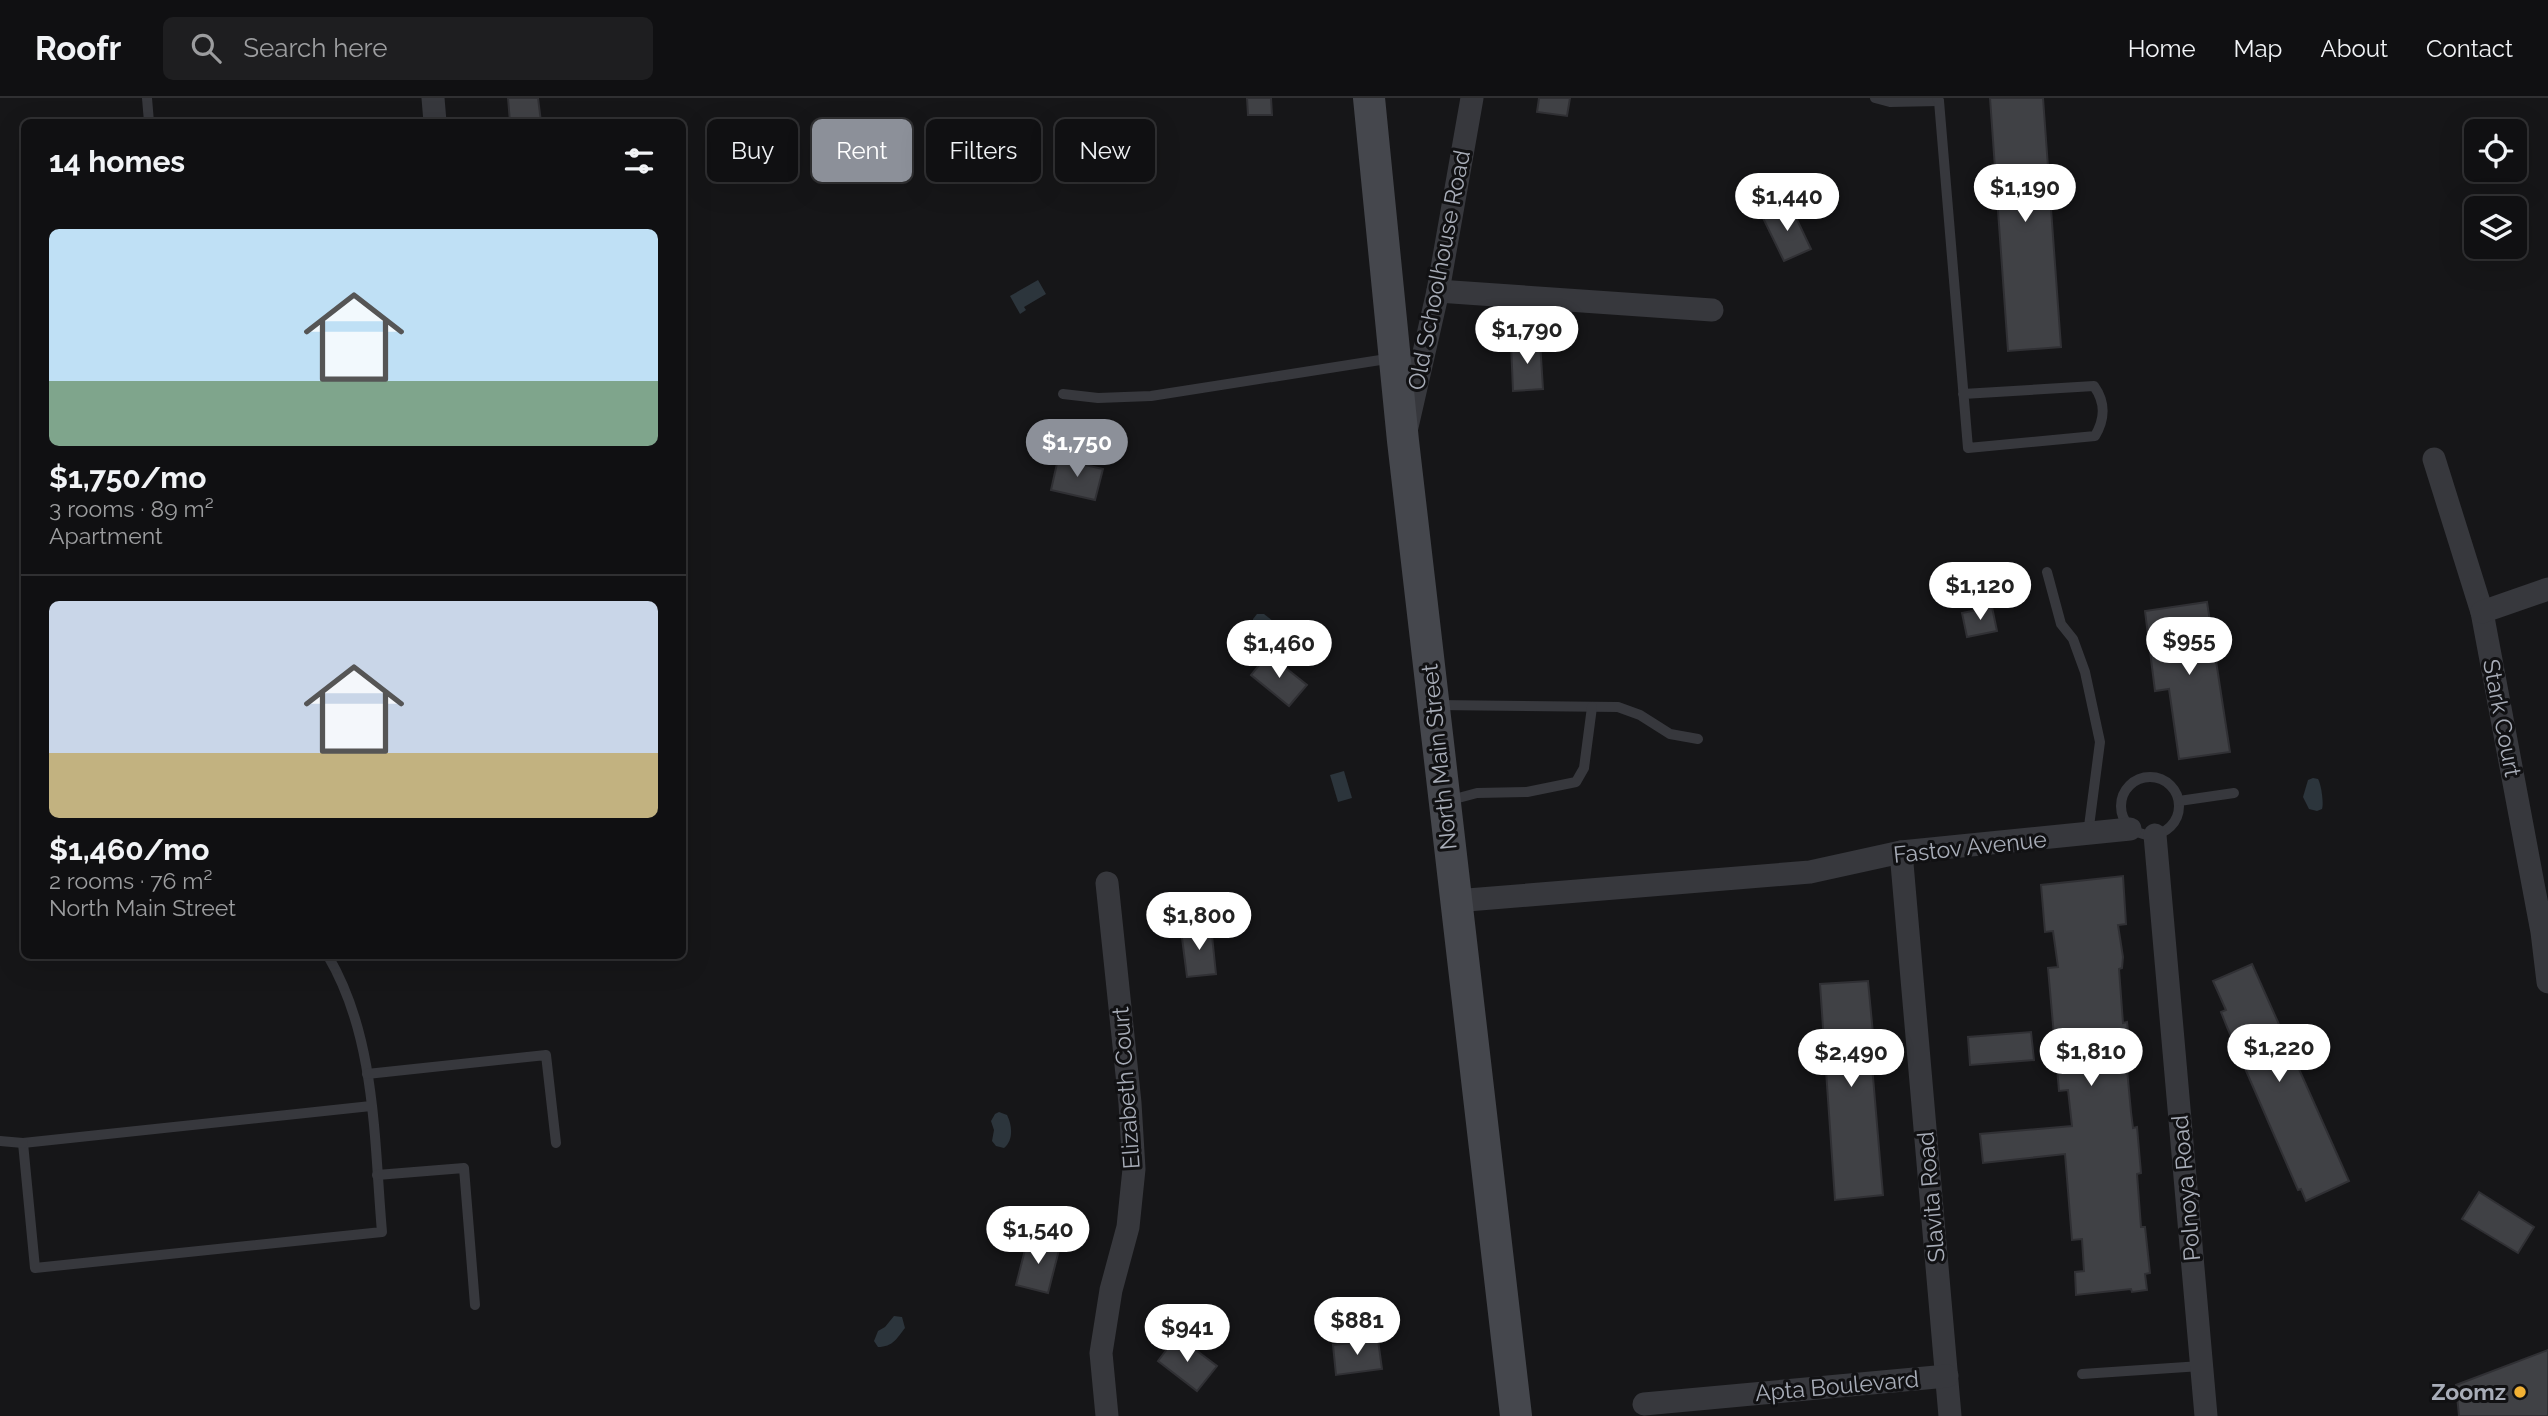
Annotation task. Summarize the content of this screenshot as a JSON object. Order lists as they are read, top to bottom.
{
  "streets": {
    "main road": ["North Main Street"],
    "street": [
      "Old Schoolhouse Road",
      "Stark Court",
      "Fastov Avenue",
      "Elizabeth Court",
      "Polnoya Road",
      "Slavita Road",
      "Apta Boulevard"
    ]
  },
  "crossings": [
    ["Old Schoolhouse Road", "North Main Street"],
    ["North Main Street", "Fastov Avenue"],
    ["Fastov Avenue", "Polnoya Road"],
    ["Fastov Avenue", "Slavita Road"],
    ["Slavita Road", "Apta Boulevard"]
  ],
  "places": ["Zoomz"],
  "page": {
    "header": "Roofr",
    "search": "Search here",
    "nav": [
      "Home",
      "Map",
      "About",
      "Contact"
    ],
    "chip": [
      "Buy",
      "Rent",
      "Filters",
      "New"
    ],
    "heading": "14 homes",
    "price": [
      "$1,190",
      "$1,440",
      "$1,790",
      "$1,750",
      "$1,120",
      "$955",
      "$1,460",
      "$1,800",
      "$1,220",
      "$1,810",
      "$2,490",
      "$1,540",
      "$881",
      "$941"
    ],
    "list": [
      {
        "name": "$1,750/mo",
        "note": "3 rooms · 89 m² · Apartment"
      },
      {
        "name": "$1,460/mo",
        "note": "2 rooms · 76 m² · North Main Street"
      }
    ]
  }
}
